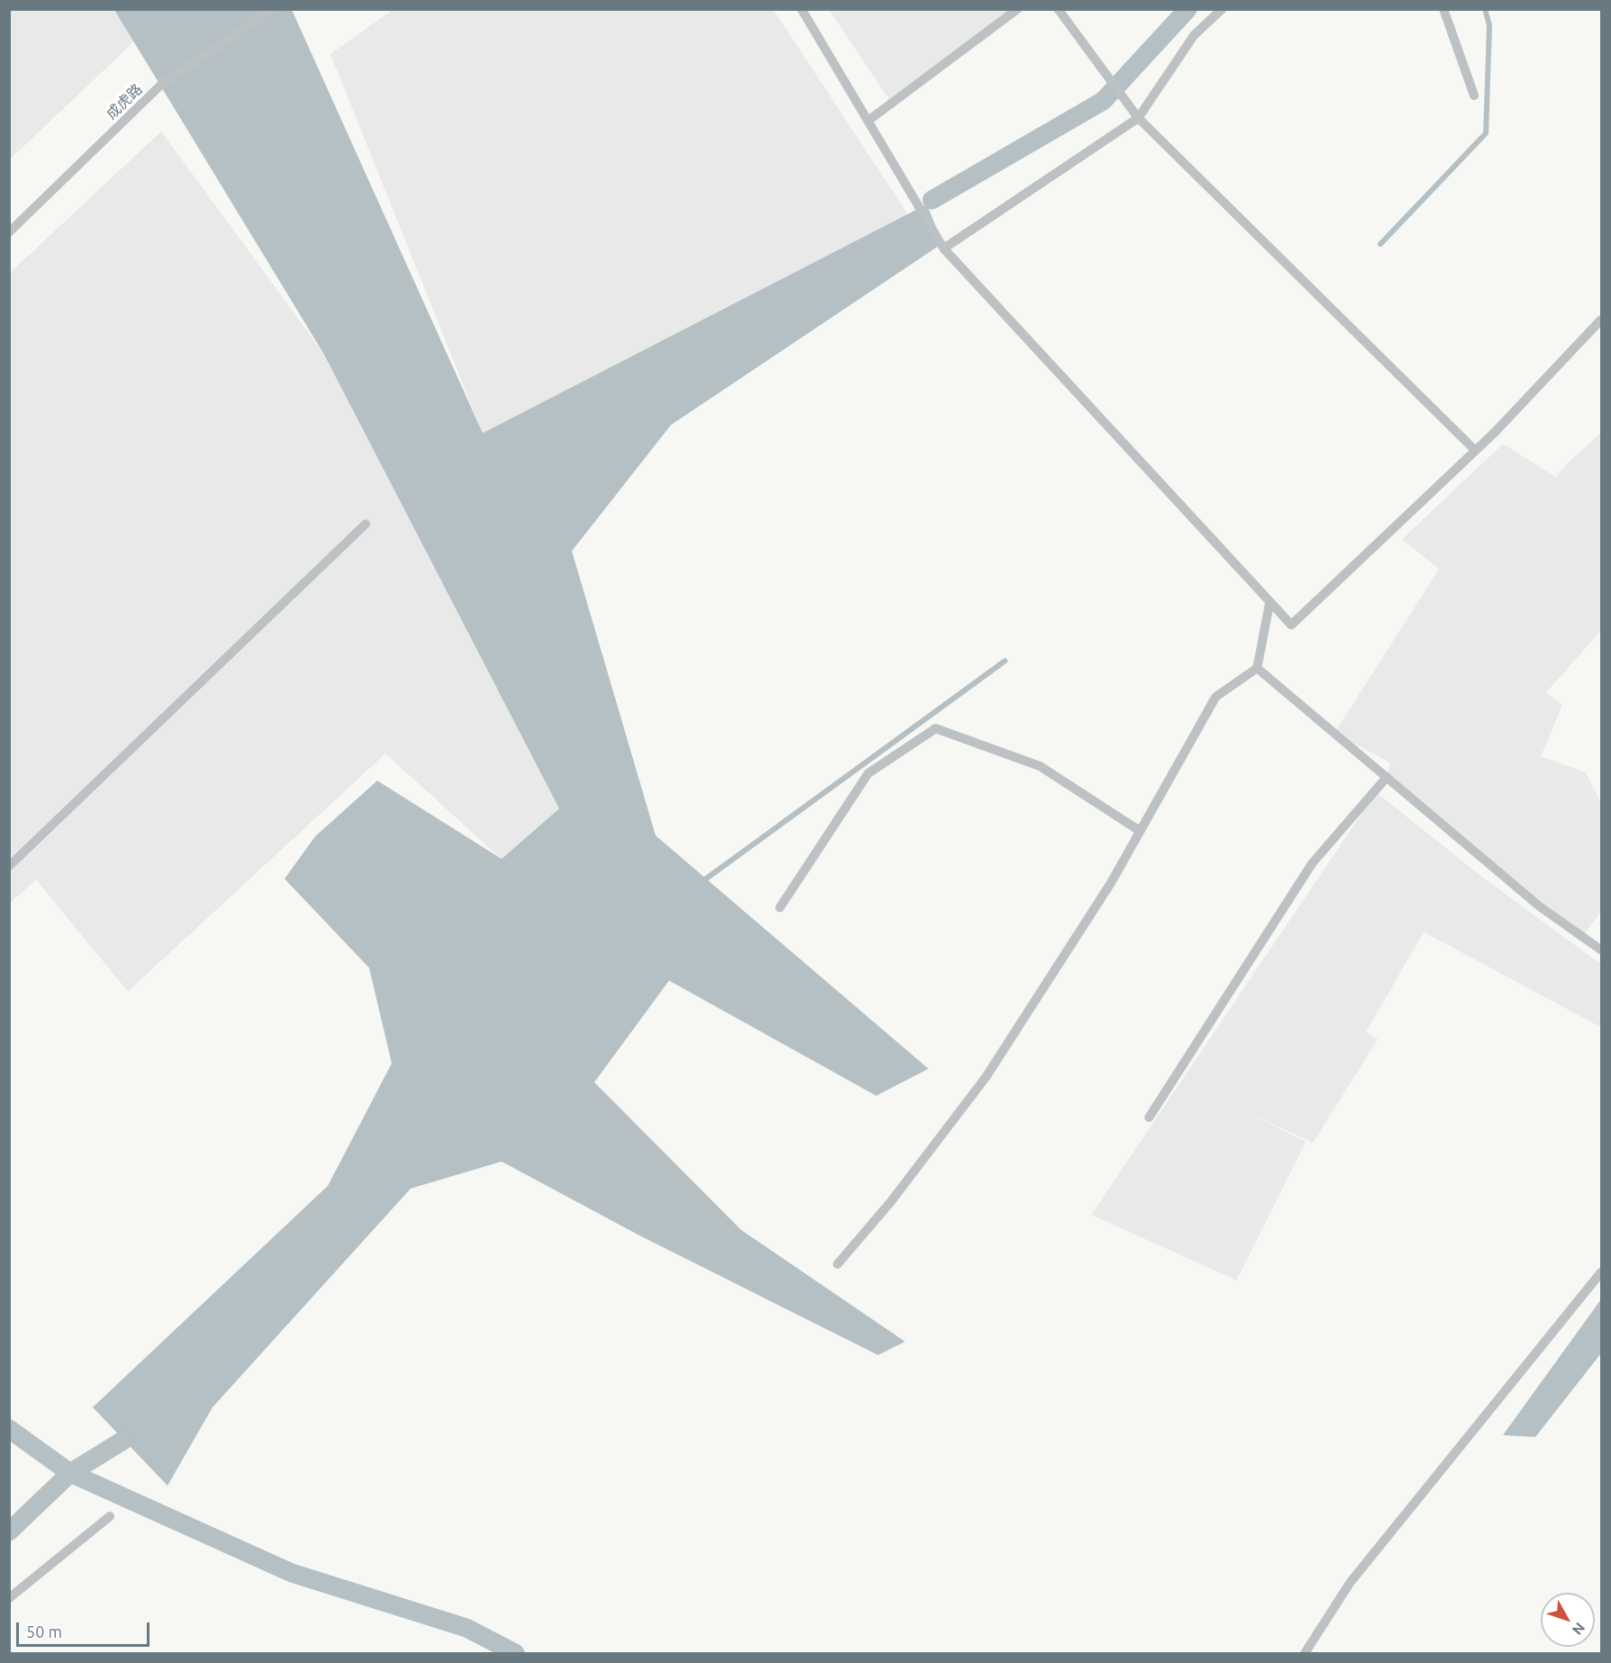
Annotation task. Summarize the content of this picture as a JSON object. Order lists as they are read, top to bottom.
{
  "streets": {
    "street": ["成虎路"]
  },
  "scale_bar": "50 m",
  "north": "bottom right"
}
